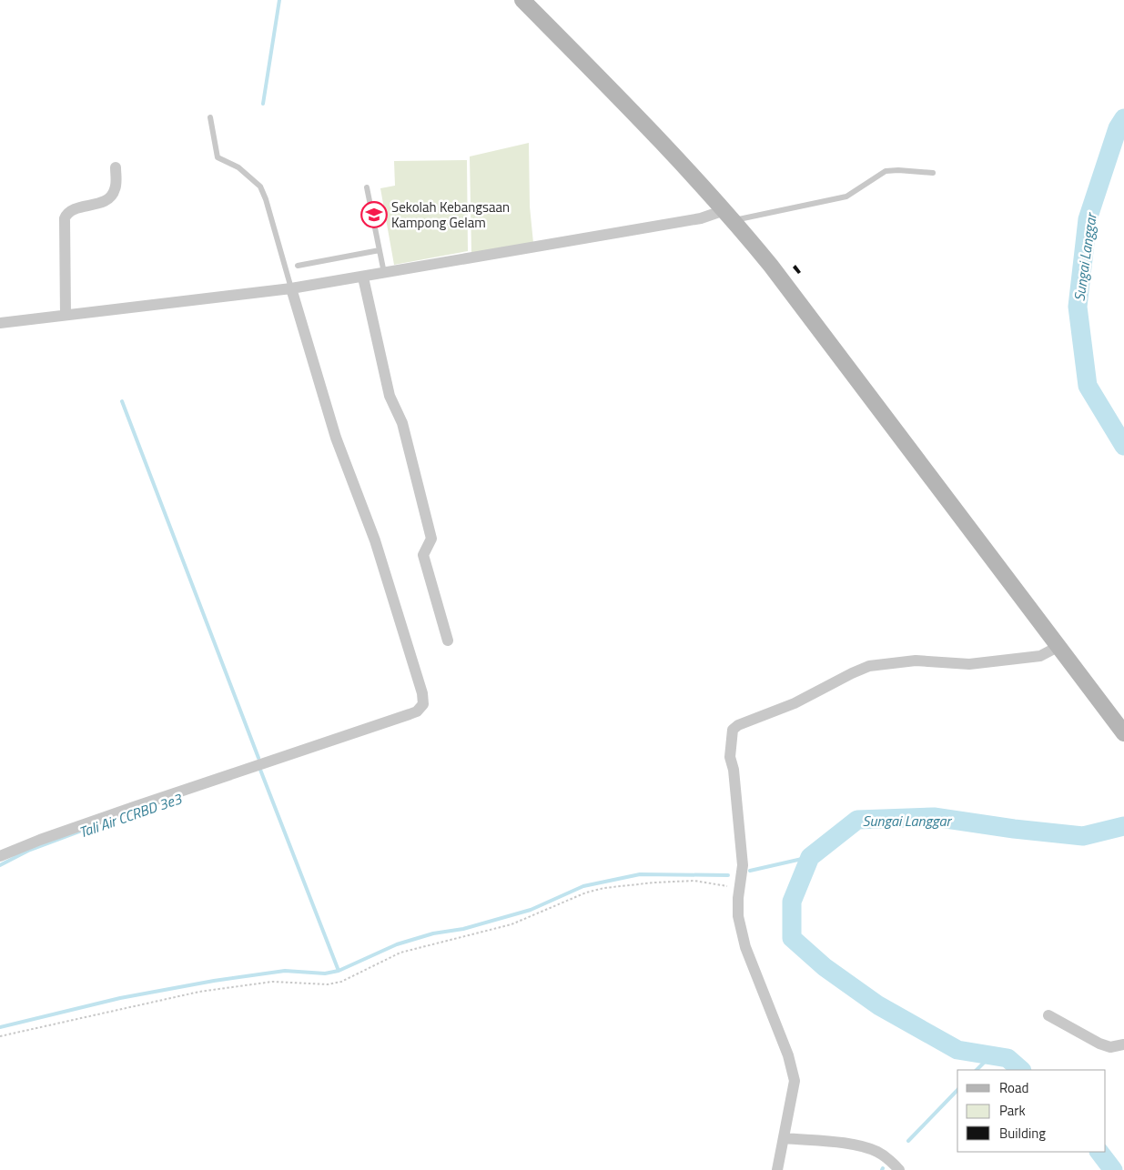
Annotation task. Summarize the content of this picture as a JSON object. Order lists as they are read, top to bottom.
{
  "water": ["Sungai Langgar", "Tali Air CCRBD 3e3"],
  "places": {
    "school or university": ["Sekolah Kebangsaan Kampong Gelam"]
  },
  "legend": ["Road", "Park", "Building"]
}
